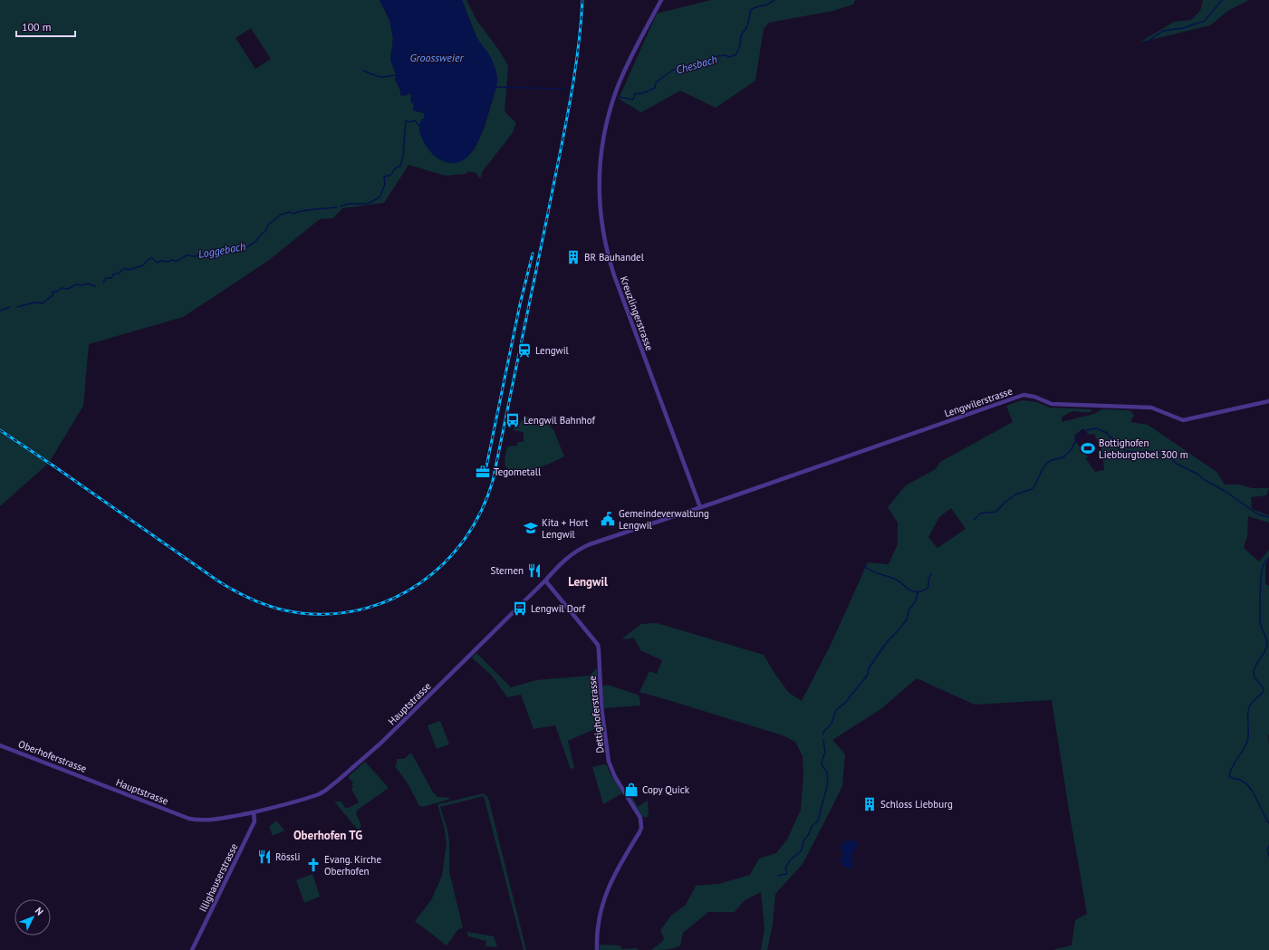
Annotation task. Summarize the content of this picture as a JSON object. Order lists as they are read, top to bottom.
{
  "streets": {
    "street": [
      "Kreuzlingerstrasse",
      "Lengwilerstrasse",
      "Hauptstrasse",
      "Dettighoferstrasse",
      "Oberhoferstrasse",
      "Illighauserstrasse"
    ]
  },
  "crossings": [
    ["Kreuzlingerstrasse", "Lengwilerstrasse"],
    ["Kreuzlingerstrasse", "Hauptstrasse"],
    ["Lengwilerstrasse", "Hauptstrasse"],
    ["Hauptstrasse", "Dettighoferstrasse"],
    ["Hauptstrasse", "Oberhoferstrasse"],
    ["Hauptstrasse", "Illighauserstrasse"]
  ],
  "districts": ["Lengwil", "Oberhofen TG"],
  "water": ["Groossweier", "Chesbach", "Loggebach"],
  "places": {
    "building": ["BR Bauhandel", "Schloss Liebburg"],
    "station": ["Lengwil"],
    "bus stop": ["Lengwil Bahnhof", "Lengwil Dorf"],
    "sports": ["Bottighofen Liebburgtobel 300 m"],
    "office": ["Tegometall"],
    "public building": ["Gemeindeverwaltung Lengwil"],
    "school or university": ["Kita + Hort Lengwil"],
    "restaurant": ["Sternen", "Rössli"],
    "shop": ["Copy Quick"],
    "church": ["Evang. Kirche Oberhofen"]
  },
  "scale_bar": "100 m",
  "north": "top right"
}
